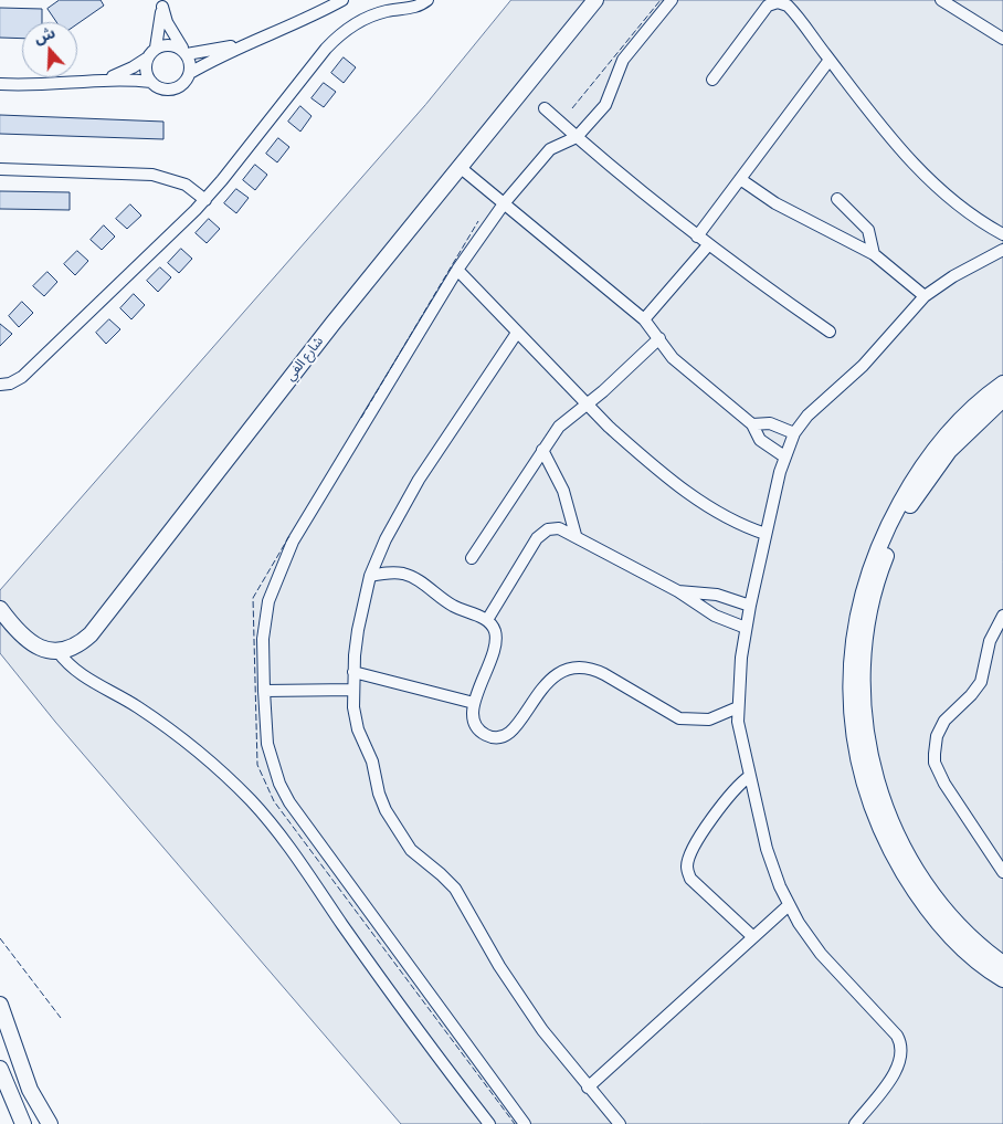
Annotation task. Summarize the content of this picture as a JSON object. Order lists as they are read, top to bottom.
{
  "streets": {
    "street": ["شارع الفي"]
  },
  "north": "top"
}
